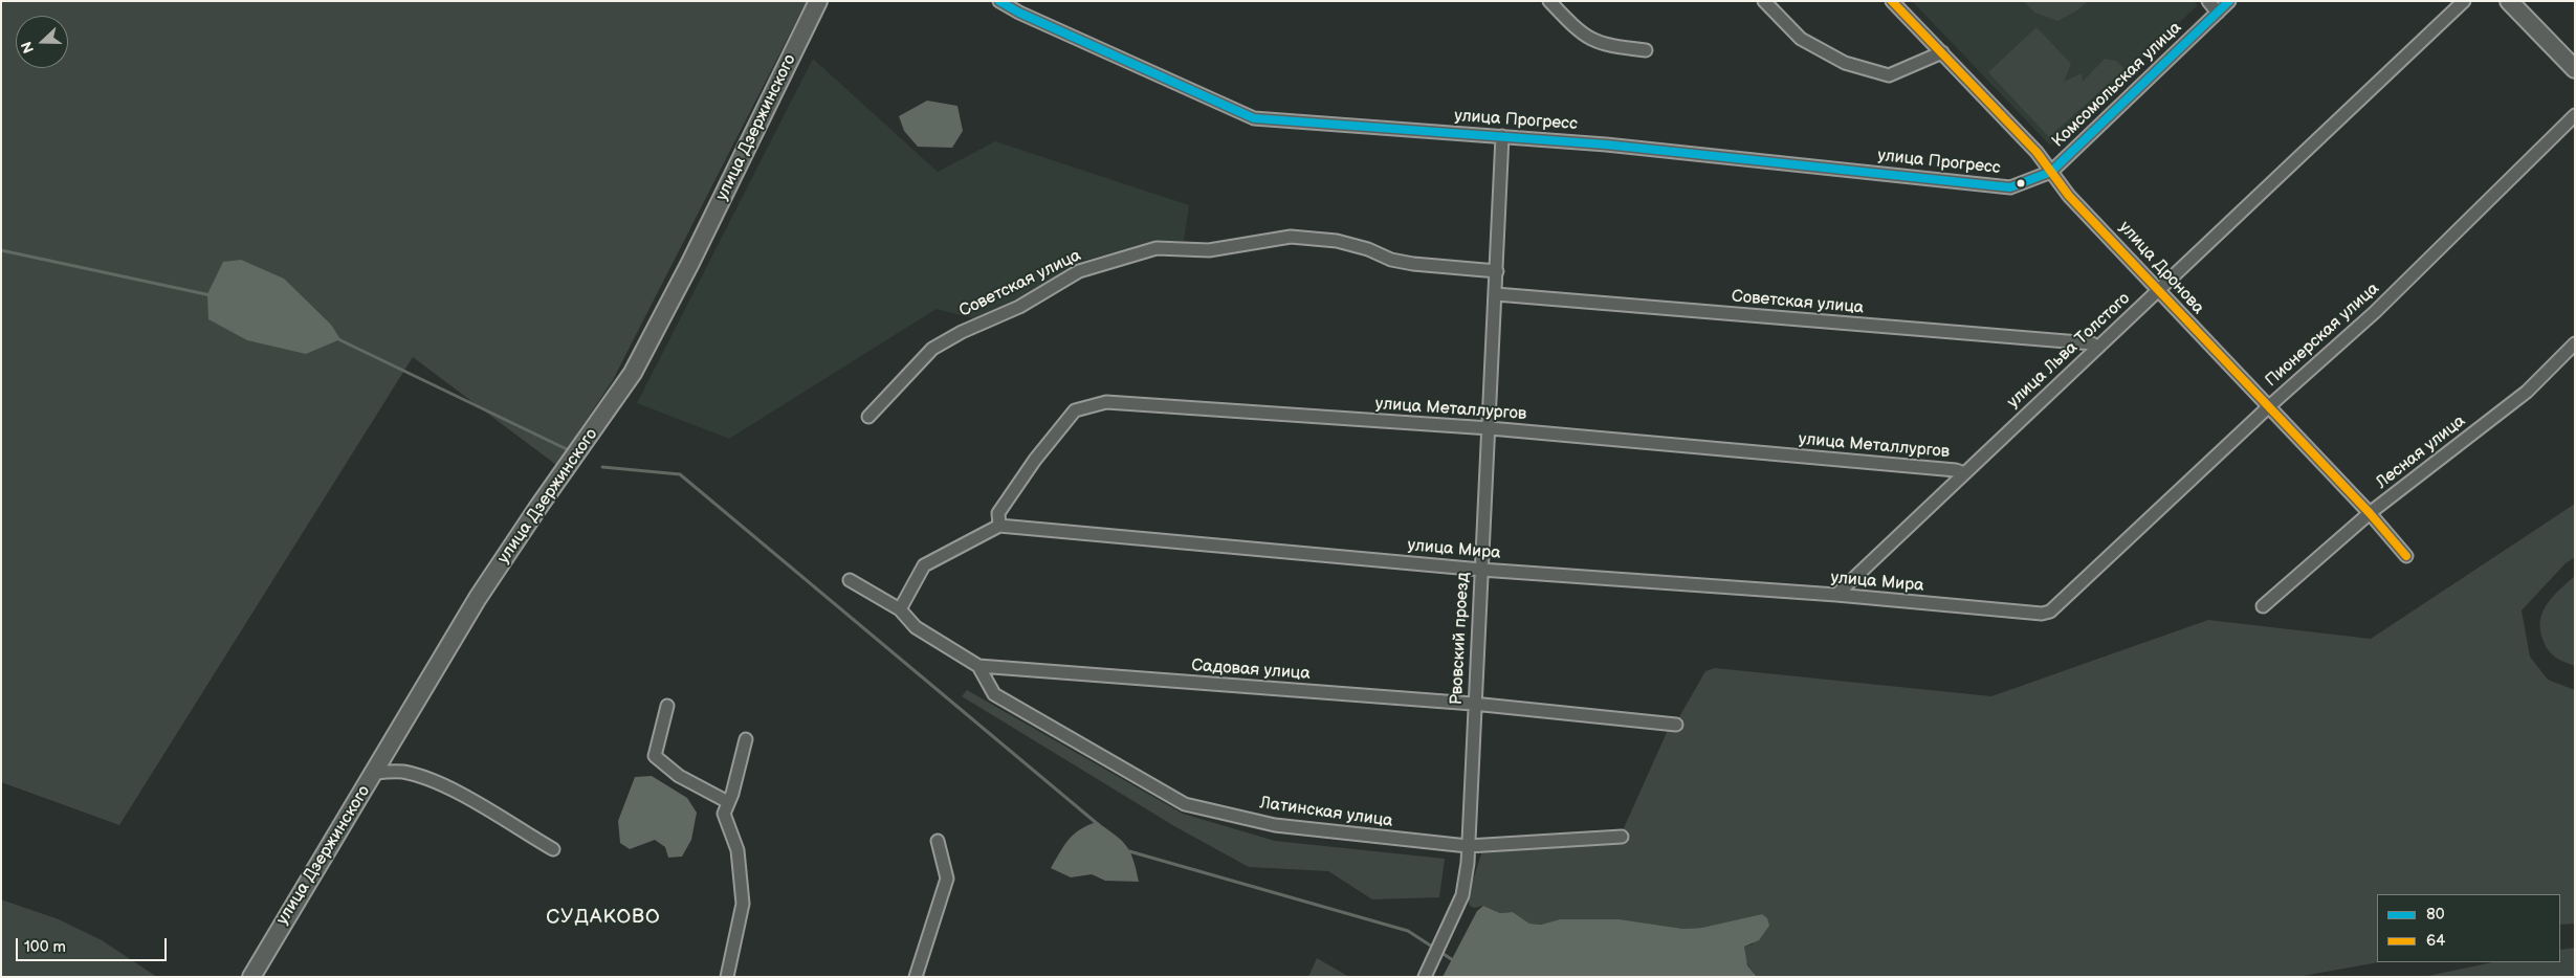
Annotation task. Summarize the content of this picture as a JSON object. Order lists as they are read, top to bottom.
{
  "streets": {
    "street": [
      "Комсомольская улица",
      "улица Прогресс",
      "улица Дзержинского",
      "улица Дронова",
      "Советская улица",
      "Пионерская улица",
      "улица Льва Толстого",
      "улица Металлургов",
      "Лесная улица",
      "улица Мира",
      "Рвовский проезд",
      "Садовая улица",
      "Латинская улица"
    ]
  },
  "crossings": [
    ["Комсомольская улица", "улица Прогресс"],
    ["Комсомольская улица", "улица Дронова"],
    ["улица Прогресс", "улица Дронова"],
    ["улица Прогресс", "Рвовский проезд"],
    ["улица Дронова", "Пионерская улица"],
    ["улица Дронова", "улица Льва Толстого"],
    ["улица Дронова", "Лесная улица"],
    ["Советская улица", "улица Льва Толстого"],
    ["Советская улица", "Рвовский проезд"],
    ["Пионерская улица", "улица Мира"],
    ["улица Льва Толстого", "улица Металлургов"],
    ["улица Льва Толстого", "улица Мира"],
    ["улица Металлургов", "улица Мира"],
    ["улица Металлургов", "Рвовский проезд"],
    ["улица Мира", "Рвовский проезд"],
    ["Рвовский проезд", "Садовая улица"],
    ["Рвовский проезд", "Латинская улица"],
    ["Садовая улица", "Латинская улица"]
  ],
  "districts": ["СУДАКОВО"],
  "lines": ["transit line 80", "transit line 64"],
  "legend": ["80", "64"],
  "scale_bar": "100 m",
  "north": "left"
}
